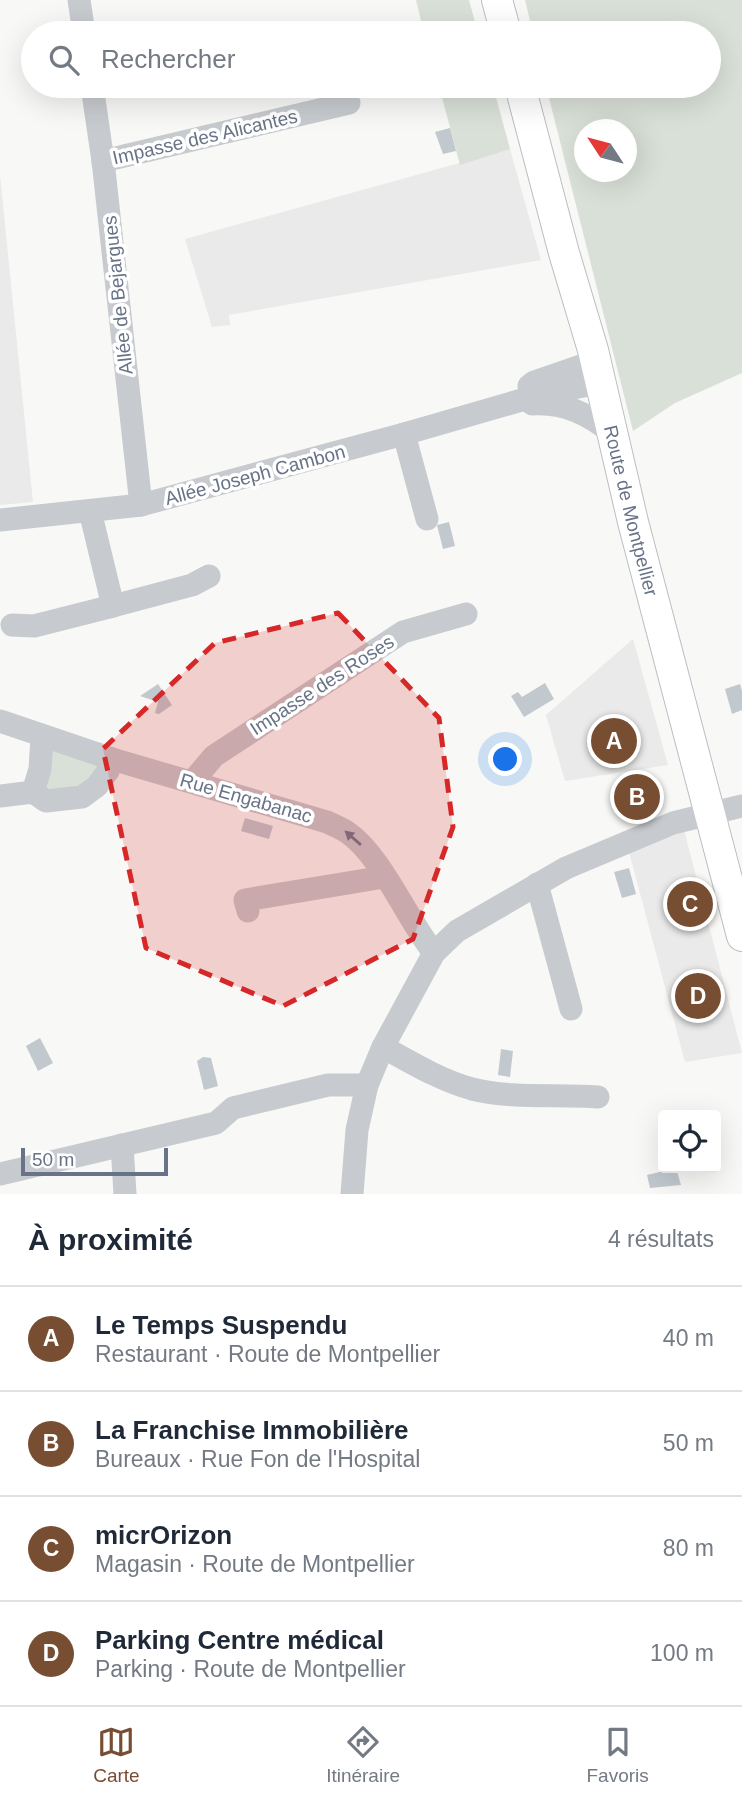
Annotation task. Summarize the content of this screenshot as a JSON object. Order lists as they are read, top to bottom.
{
  "streets": {
    "main road": ["Route de Montpellier"],
    "street": [
      "Impasse des Alicantes",
      "Allée de Bejargues",
      "Allée Joseph Cambon",
      "Impasse des Roses",
      "Rue Engabanac"
    ]
  },
  "crossings": [
    ["Impasse des Alicantes", "Allée de Bejargues"],
    ["Allée de Bejargues", "Allée Joseph Cambon"],
    ["Allée Joseph Cambon", "Route de Montpellier"],
    ["Impasse des Roses", "Rue Engabanac"]
  ],
  "one_way": ["Rue Engabanac"],
  "scale_bar": "50 m",
  "north": "top left",
  "page": {
    "search": "Rechercher",
    "pins": [
      "A",
      "B",
      "C",
      "D"
    ],
    "scale": "50 m",
    "heading": ["À proximité", "4 résultats"],
    "list": [
      {
        "mark": "A",
        "name": "Le Temps Suspendu",
        "note": "Restaurant · Route de Montpellier",
        "value": "40 m"
      },
      {
        "mark": "B",
        "name": "La Franchise Immobilière",
        "note": "Bureaux · Rue Fon de l'Hospital",
        "value": "50 m"
      },
      {
        "mark": "C",
        "name": "micrOrizon",
        "note": "Magasin · Route de Montpellier",
        "value": "80 m"
      },
      {
        "mark": "D",
        "name": "Parking Centre médical",
        "note": "Parking · Route de Montpellier",
        "value": "100 m"
      }
    ],
    "nav": ["Carte", "Itinéraire", "Favoris"]
  }
}
